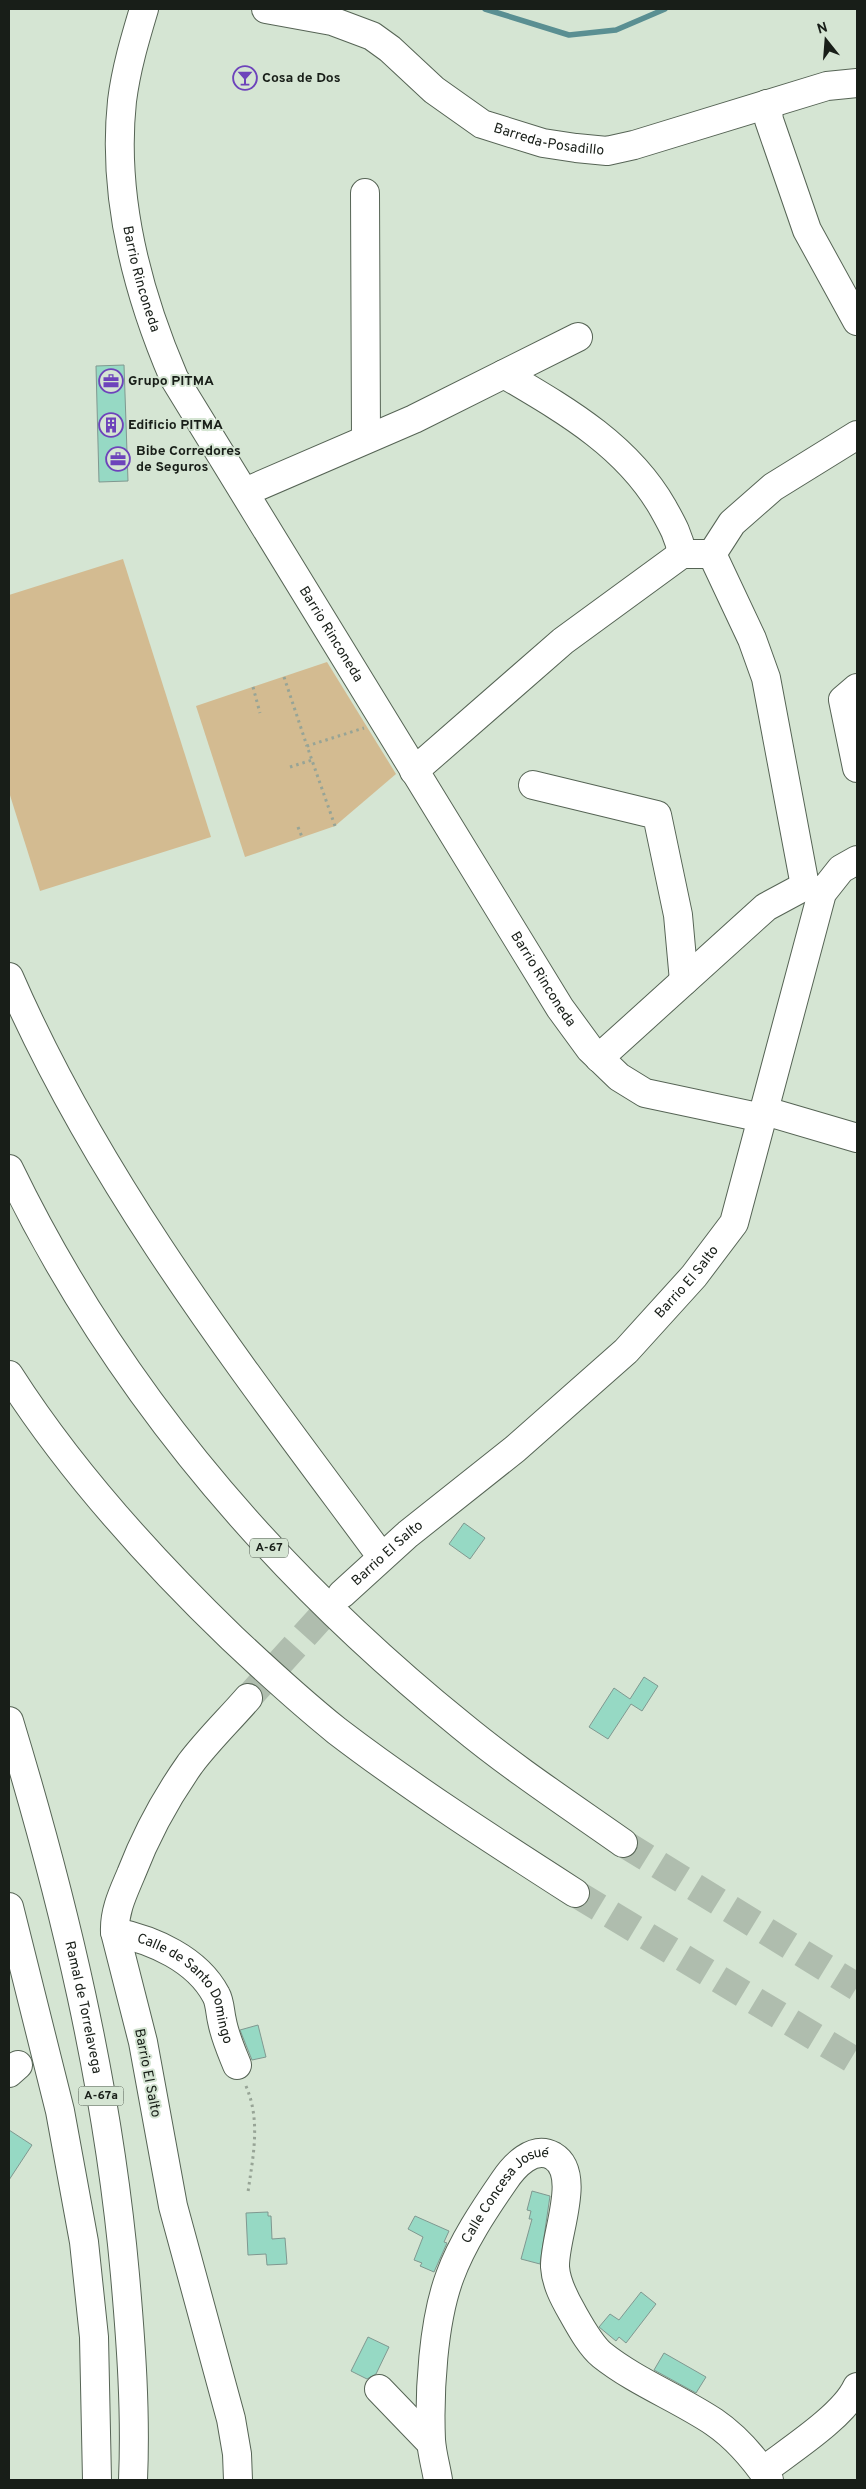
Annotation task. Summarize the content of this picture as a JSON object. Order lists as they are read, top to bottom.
{
  "streets": {
    "main road": [
      "Barreda-Posadillo",
      "Barrio Rinconeda",
      "Barrio El Salto",
      "A-67",
      "Calle de Santo Domingo",
      "Ramal de Torrelavega",
      "A-67a",
      "Calle Concesa Josué"
    ]
  },
  "crossings": [
    ["Barrio Rinconeda", "Barrio El Salto"],
    ["Barrio El Salto", "Calle de Santo Domingo"]
  ],
  "places": {
    "bar": ["Cosa de Dos"],
    "office": ["Grupo PITMA", "Bibe Corredores de Seguros"],
    "building": ["Edificio PITMA"]
  },
  "north": "top"
}
